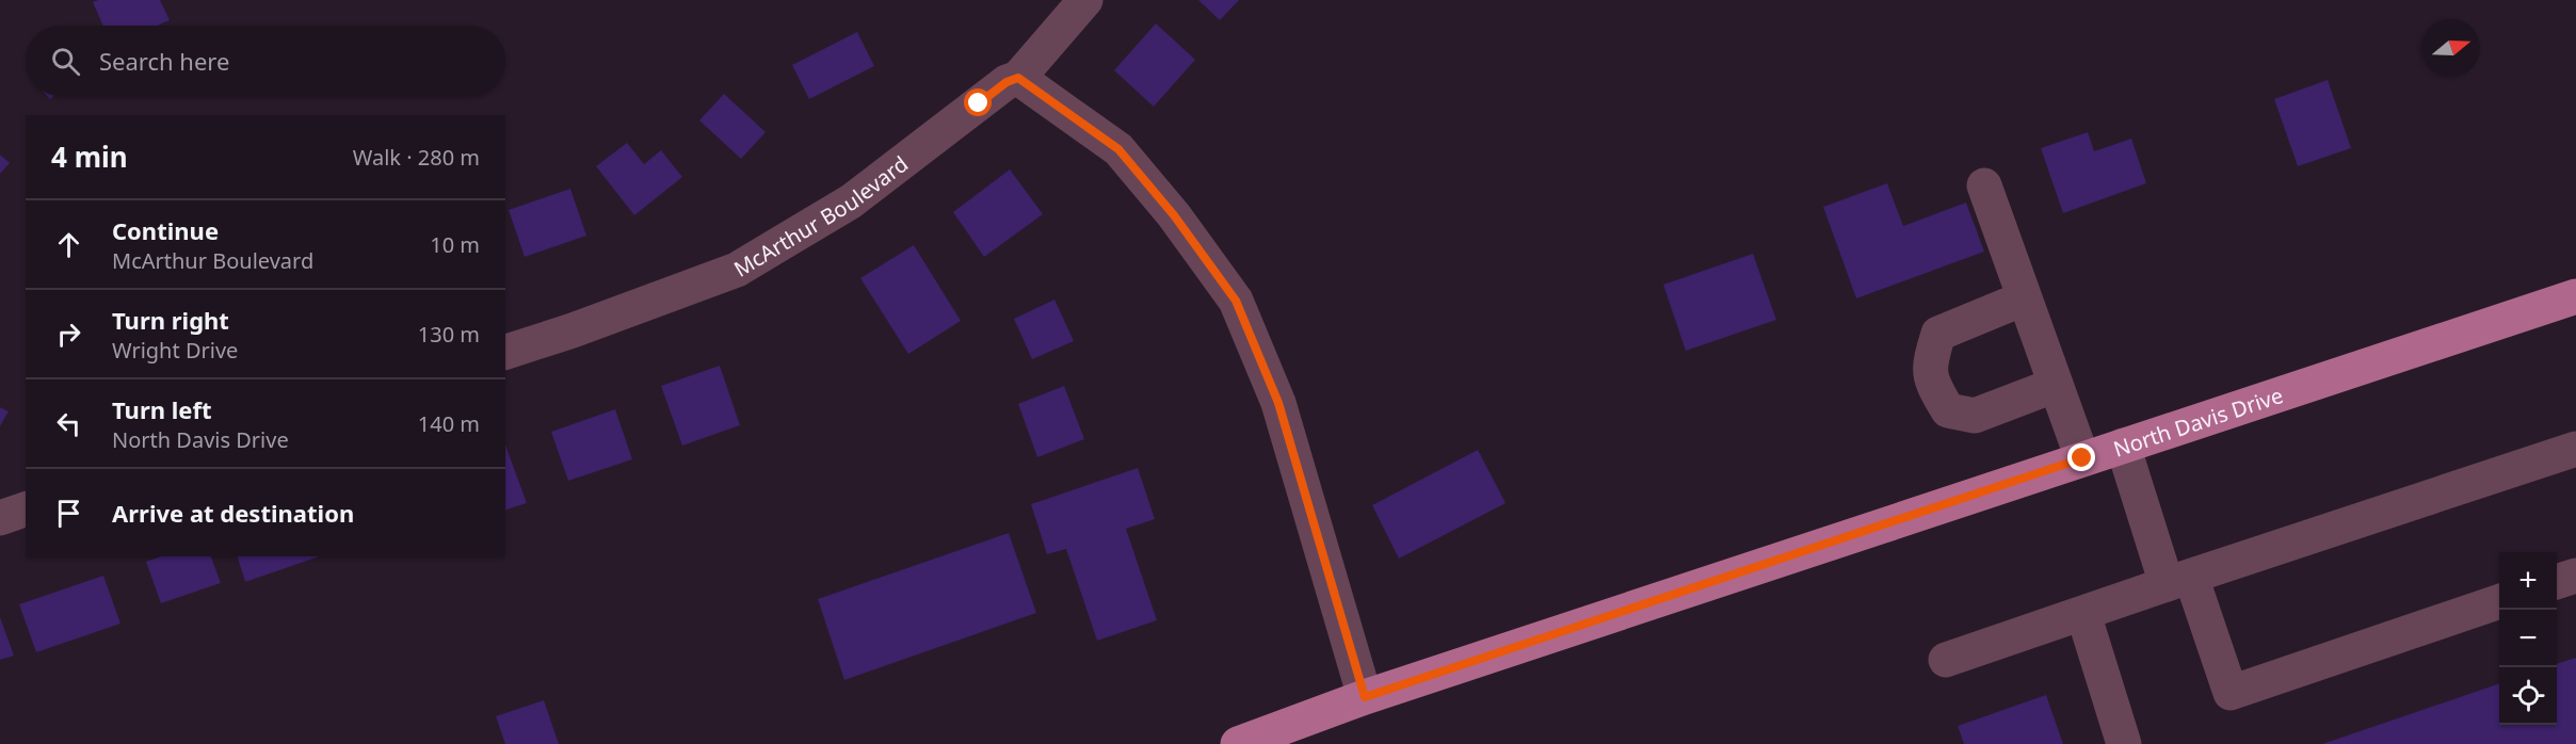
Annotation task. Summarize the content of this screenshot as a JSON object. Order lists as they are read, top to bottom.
{
  "streets": {
    "main road": ["North Davis Drive"],
    "street": ["McArthur Boulevard"]
  },
  "north": "right",
  "page": {
    "search": "Search here",
    "heading": ["4 min", "Walk · 280 m"],
    "list": [
      ["Continue", "McArthur Boulevard", "10 m"],
      ["Turn right", "Wright Drive", "130 m"],
      ["Turn left", "North Davis Drive", "140 m"],
      "Arrive at destination"
    ],
    "map_buttons": ["+", "−"]
  }
}
